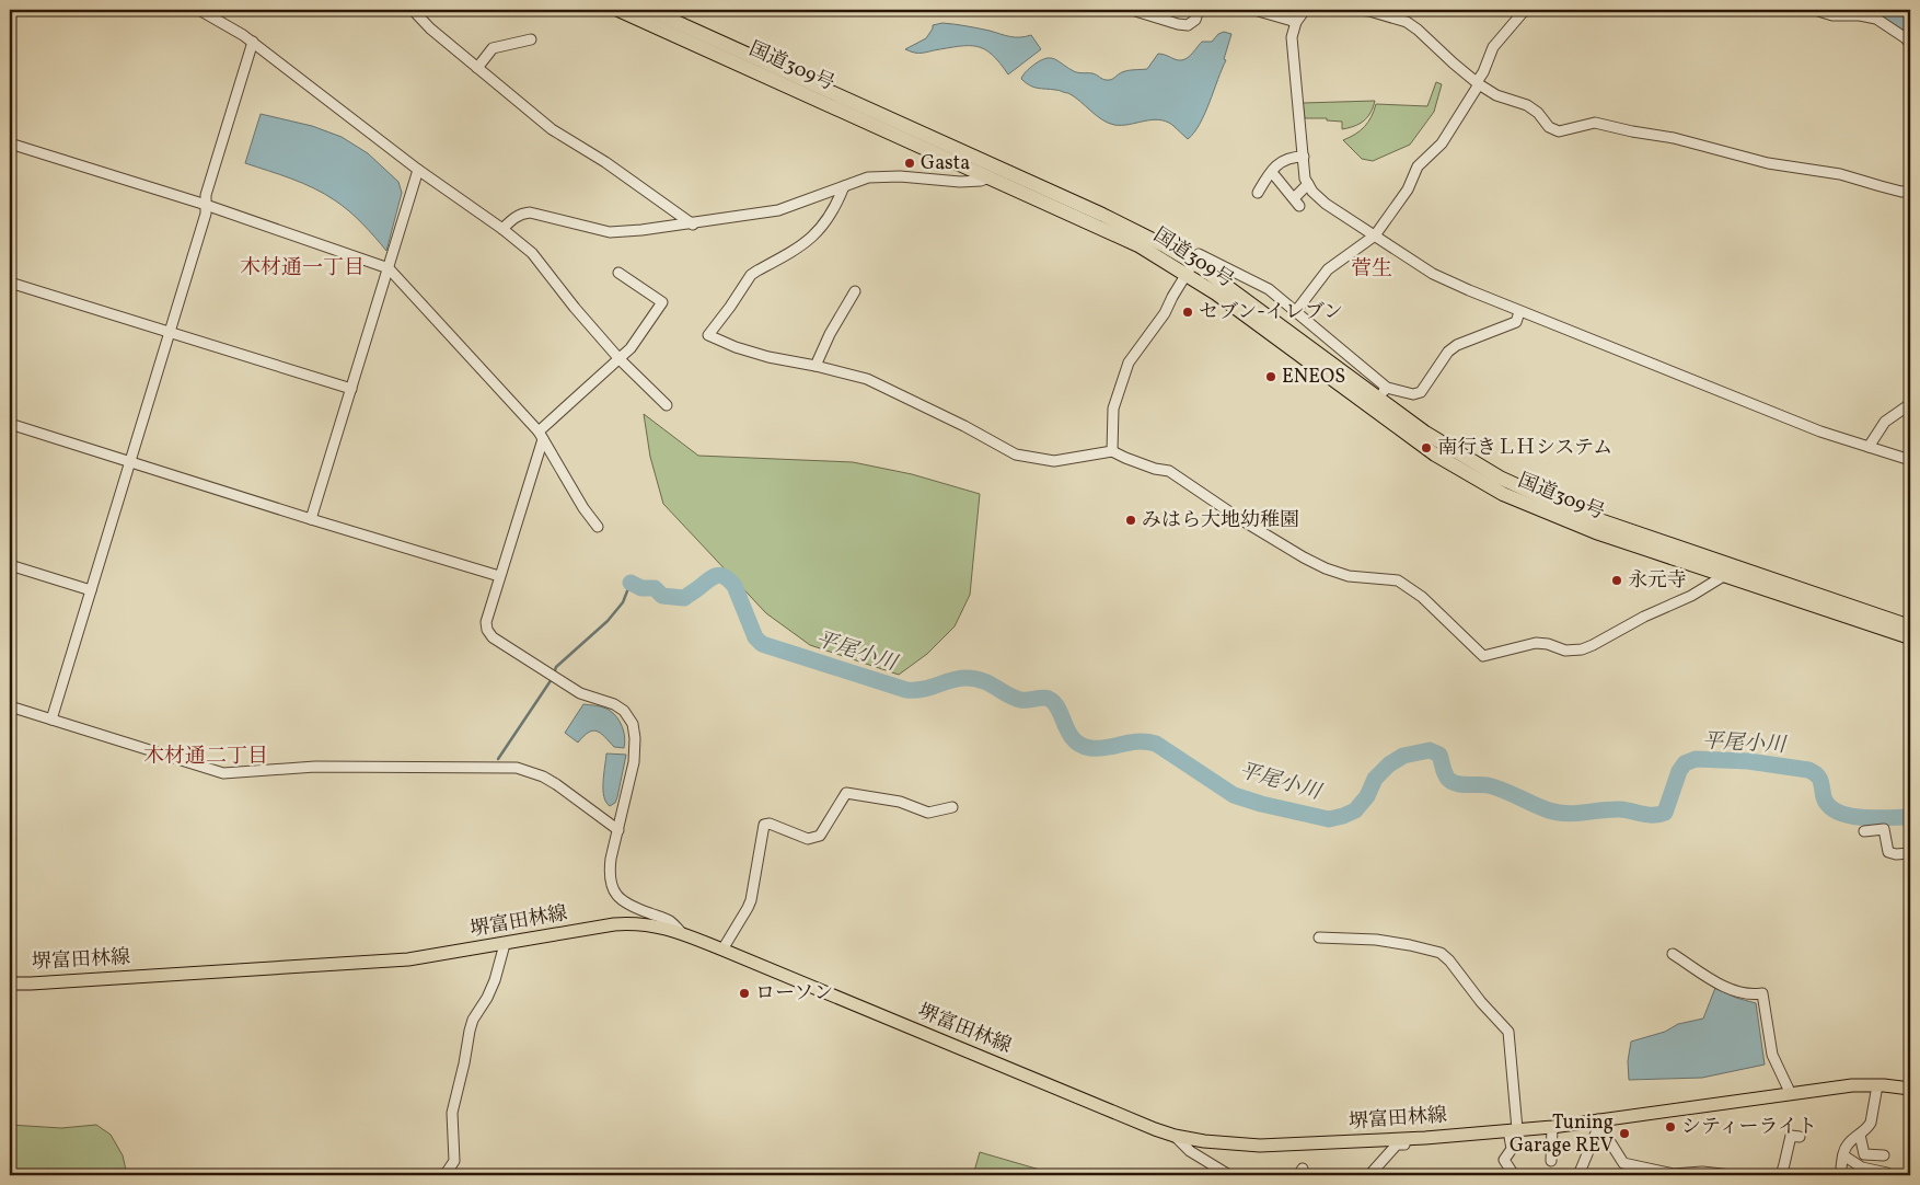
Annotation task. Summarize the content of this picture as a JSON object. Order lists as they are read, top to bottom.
{
  "streets": {
    "highway": ["国道309号"],
    "main road": ["堺富田林線"]
  },
  "districts": ["木材通一丁目", "菅生", "木材通二丁目"],
  "water": ["平尾小川"],
  "places": [
    "Gasta",
    "セブン-イレブン",
    "ENEOS",
    "南行きＬＨシステム",
    "みはら大地幼稚園",
    "永元寺",
    "ローソン",
    "シティーライト",
    "Tuning Garage REV"
  ]
}
